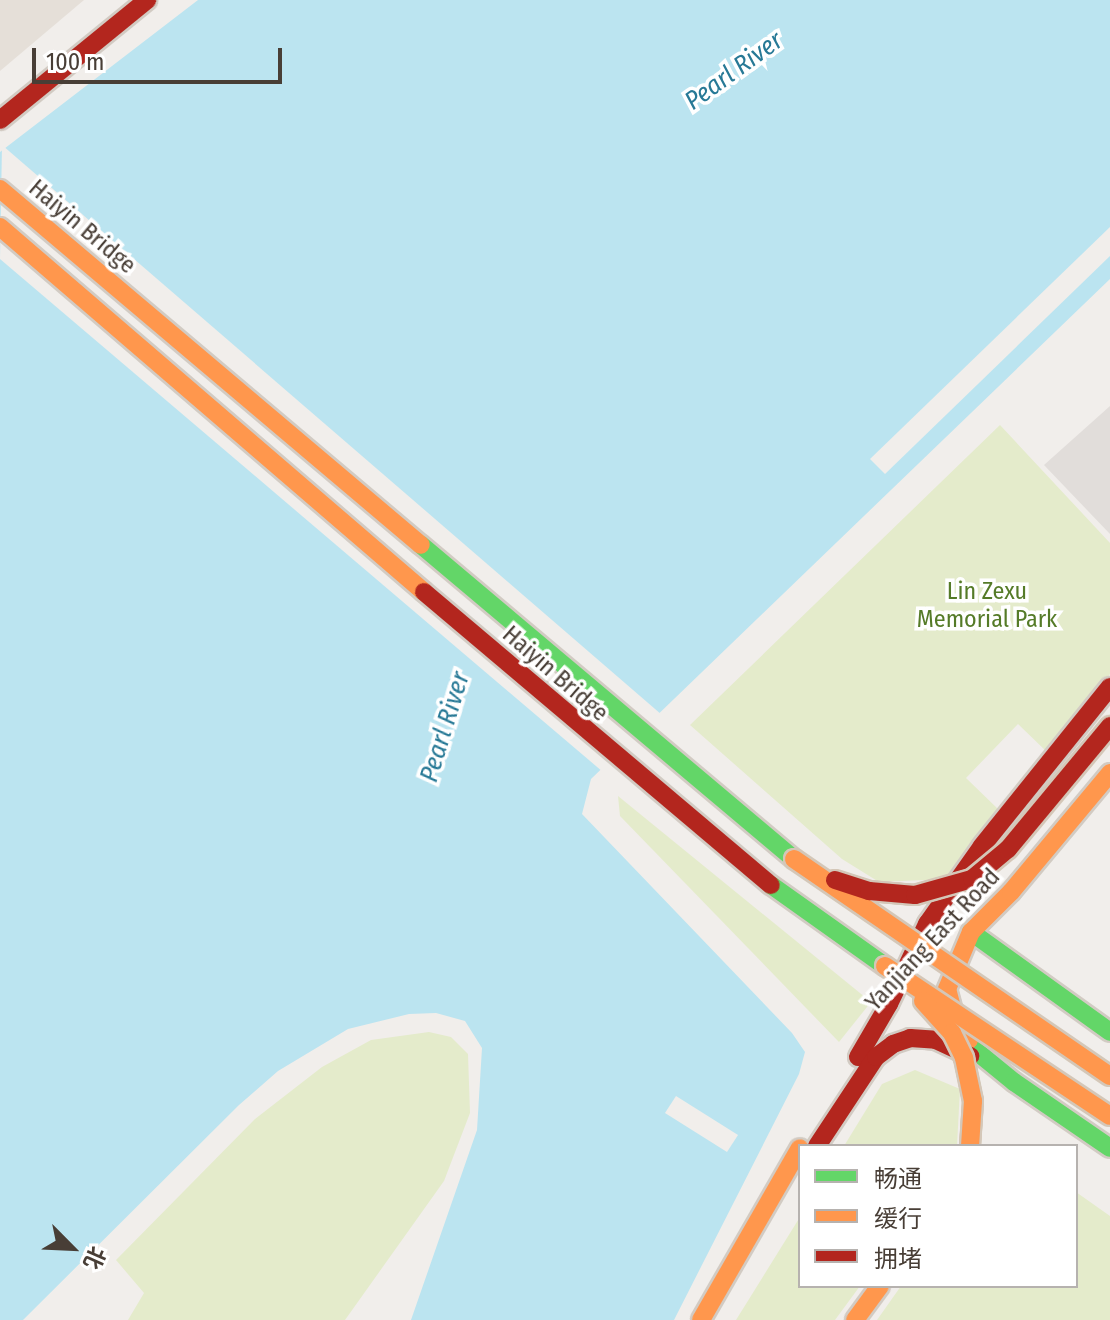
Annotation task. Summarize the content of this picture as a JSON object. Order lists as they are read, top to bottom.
{
  "streets": {
    "main road": ["Haiyin Bridge", "Yanjiang East Road"]
  },
  "water": ["Pearl River"],
  "parks": ["Lin Zexu Memorial Park"],
  "legend": ["畅通", "缓行", "拥堵"],
  "scale_bar": "100 m",
  "north": "bottom right"
}
